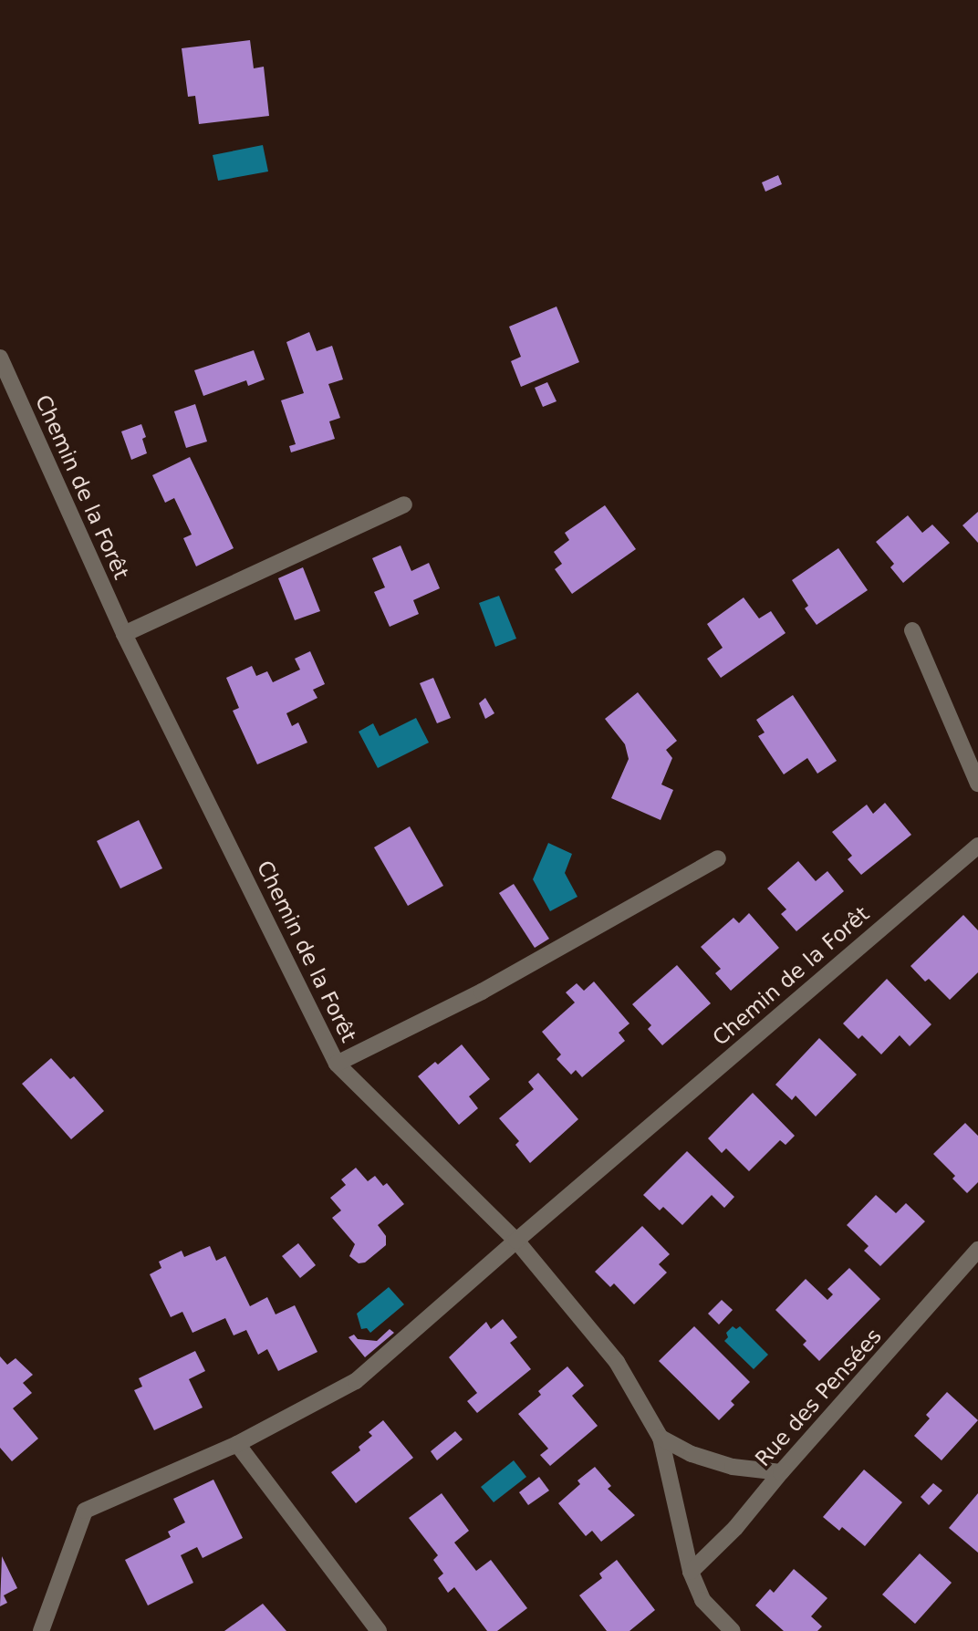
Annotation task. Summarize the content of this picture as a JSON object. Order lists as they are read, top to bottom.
{
  "streets": {
    "street": ["Chemin de la Forêt", "Rue des Pensées"]
  },
  "crossings": [
    ["Chemin de la Forêt", "Rue des Pensées"]
  ]
}
